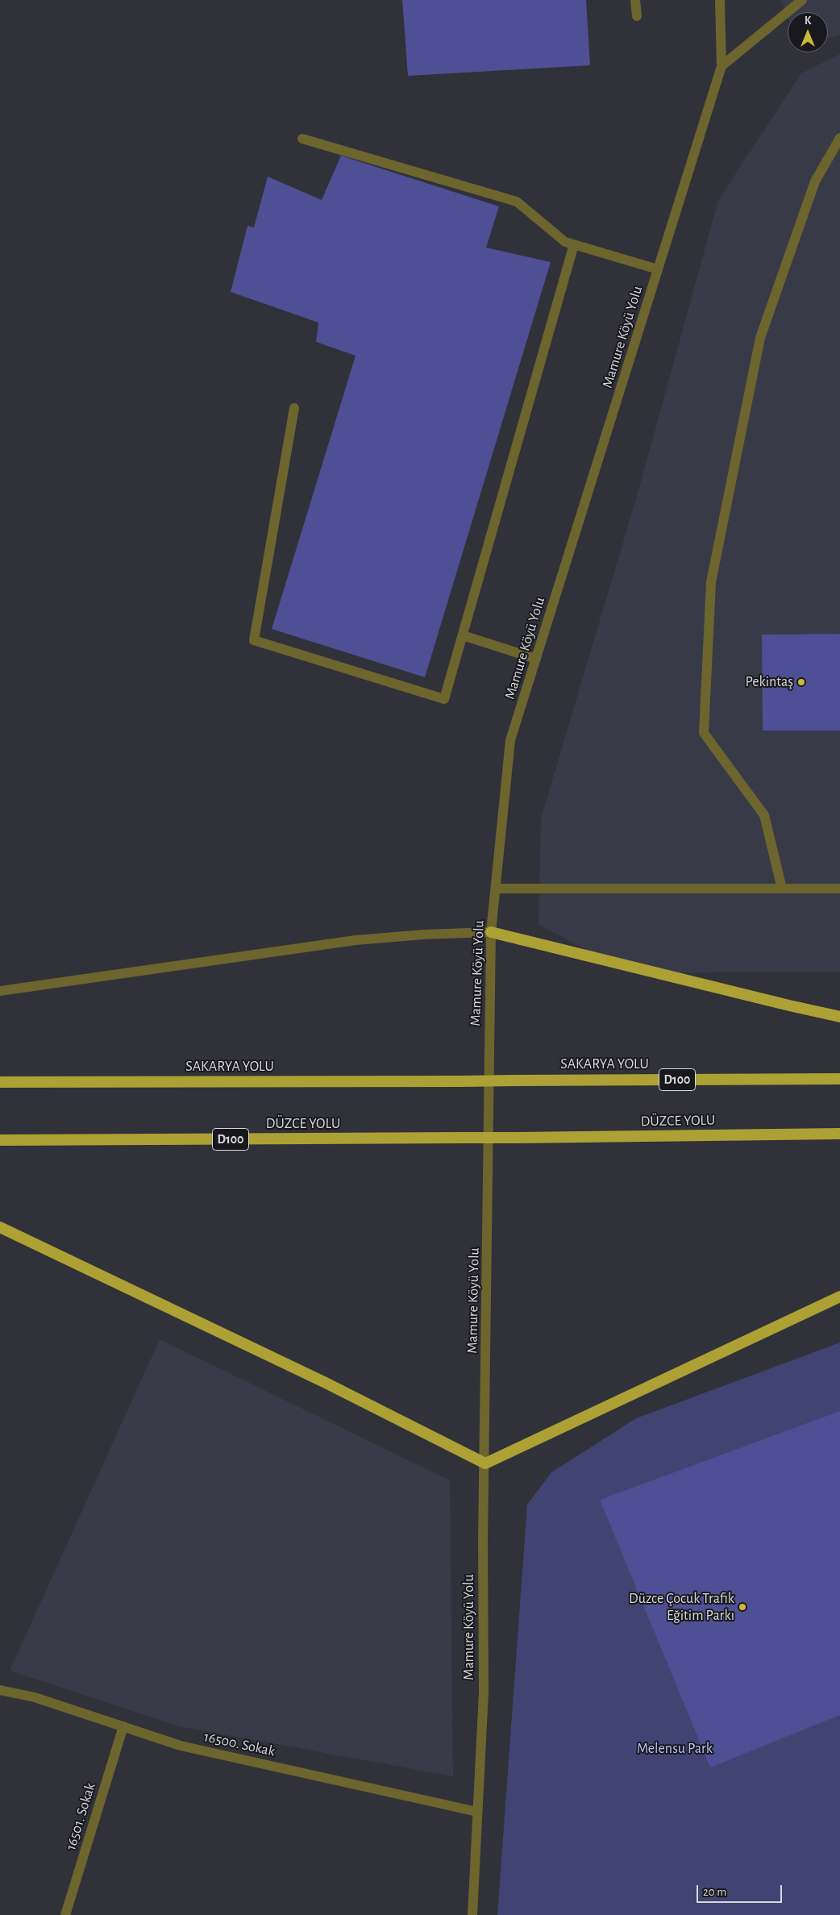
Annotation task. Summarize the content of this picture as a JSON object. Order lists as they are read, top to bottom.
{
  "streets": {
    "highway": ["SAKARYA YOLU", "D100", "DÜZCE YOLU"],
    "street": ["Mamure Köyü Yolu", "16500. Sokak", "16501. Sokak"]
  },
  "crossings": [
    ["Mamure Köyü Yolu", "16500. Sokak"],
    ["16500. Sokak", "16501. Sokak"]
  ],
  "parks": ["Melensu Park"],
  "places": ["Pekintaş", "Düzce Çocuk Trafik Eğitim Parkı"],
  "scale_bar": "20 m",
  "north": "top"
}
